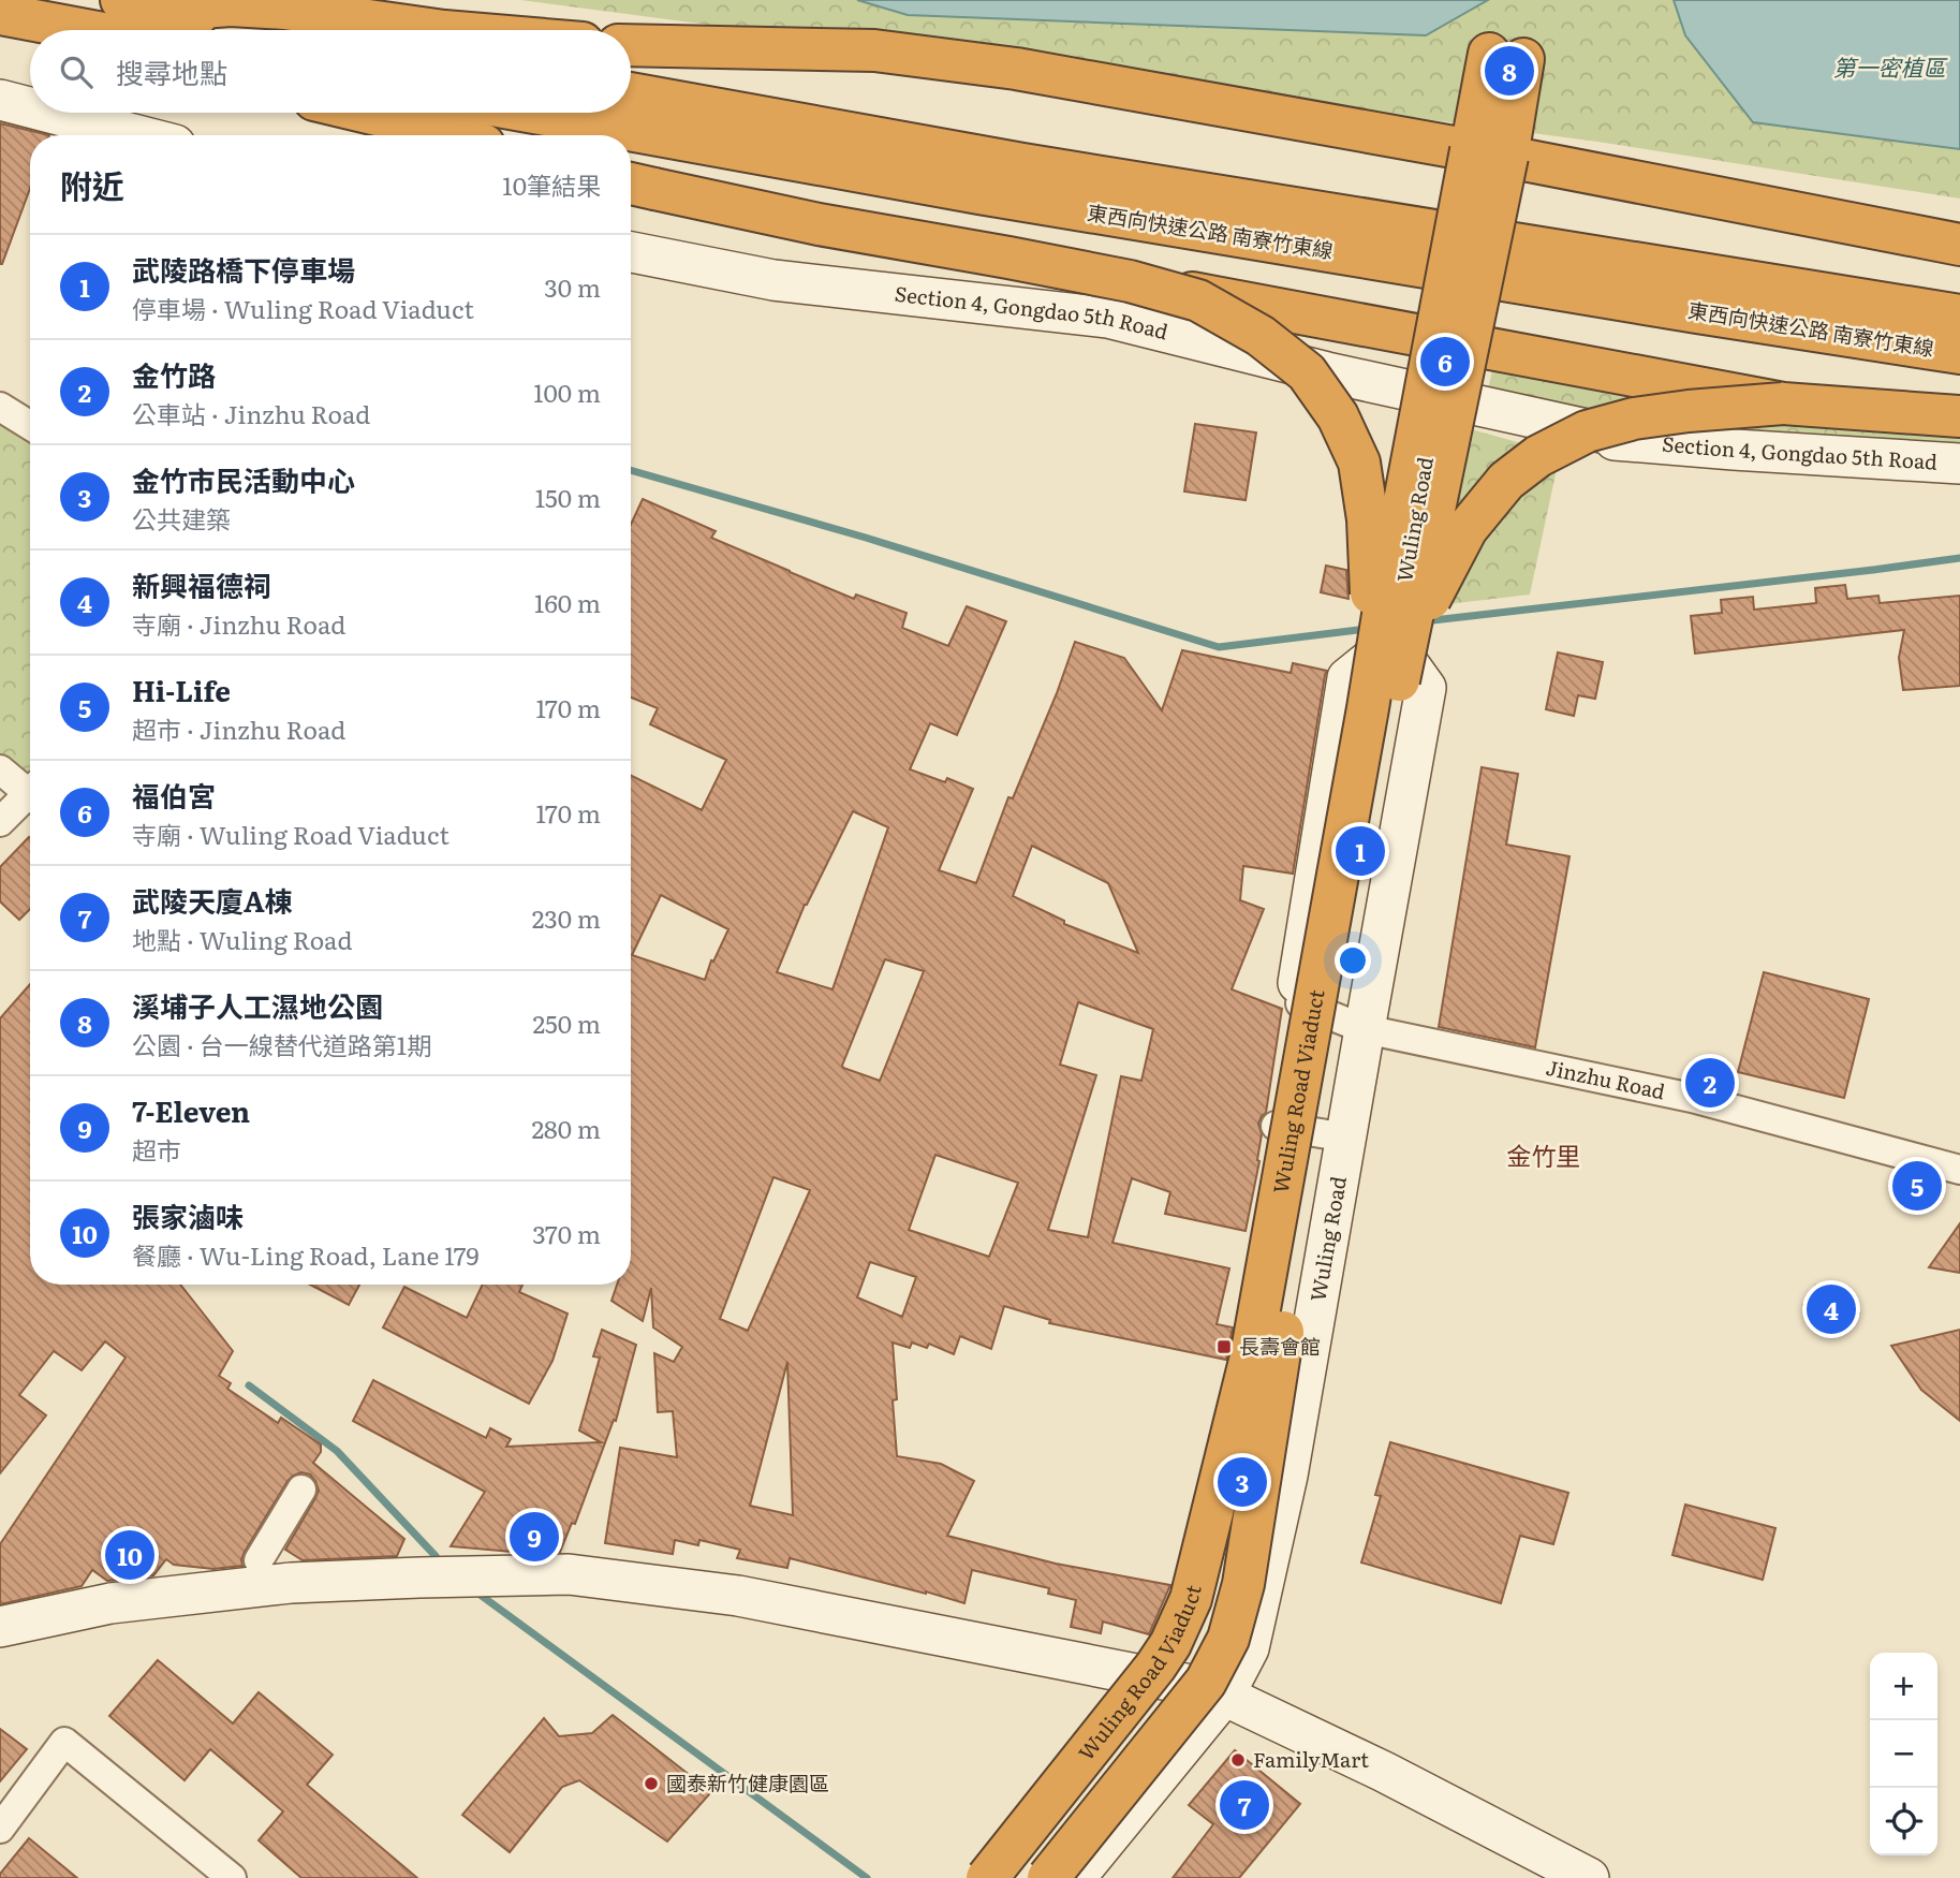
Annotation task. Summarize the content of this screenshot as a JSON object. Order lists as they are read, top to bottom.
{
  "streets": {
    "highway": ["東西向快速公路 南寮竹東線", "Wuling Road Viaduct"],
    "street": ["Section 4, Gongdao 5th Road", "Wuling Road", "Jinzhu Road"]
  },
  "crossings": [
    ["Section 4, Gongdao 5th Road", "Wuling Road"],
    ["Wuling Road", "Jinzhu Road"],
    ["Wuling Road", "Wuling Road Viaduct"]
  ],
  "districts": ["金竹里"],
  "water": ["第一密植區"],
  "places": {
    "transit": ["長壽會館"],
    "other": ["FamilyMart", "國泰新竹健康園區"]
  },
  "page": {
    "search": "搜尋地點",
    "pins": [
      "8",
      "6",
      "1",
      "2",
      "5",
      "4",
      "3",
      "9",
      "10",
      "7"
    ],
    "heading": ["附近", "10筆結果"],
    "list": [
      {
        "mark": "1",
        "name": "武陵路橋下停車場",
        "note": "停車場 · Wuling Road Viaduct",
        "value": "30 m"
      },
      {
        "mark": "2",
        "name": "金竹路",
        "note": "公車站 · Jinzhu Road",
        "value": "100 m"
      },
      {
        "mark": "3",
        "name": "金竹市民活動中心",
        "note": "公共建築",
        "value": "150 m"
      },
      {
        "mark": "4",
        "name": "新興福德祠",
        "note": "寺廟 · Jinzhu Road",
        "value": "160 m"
      },
      {
        "mark": "5",
        "name": "Hi-Life",
        "note": "超市 · Jinzhu Road",
        "value": "170 m"
      },
      {
        "mark": "6",
        "name": "福伯宮",
        "note": "寺廟 · Wuling Road Viaduct",
        "value": "170 m"
      },
      {
        "mark": "7",
        "name": "武陵天廈A棟",
        "note": "地點 · Wuling Road",
        "value": "230 m"
      },
      {
        "mark": "8",
        "name": "溪埔子人工濕地公園",
        "note": "公園 · 台一線替代道路第1期",
        "value": "250 m"
      },
      {
        "mark": "9",
        "name": "7-Eleven",
        "note": "超市",
        "value": "280 m"
      },
      {
        "mark": "10",
        "name": "張家滷味",
        "note": "餐廳 · Wu-Ling Road, Lane 179",
        "value": "370 m"
      }
    ],
    "map_buttons": ["+", "−"]
  }
}
